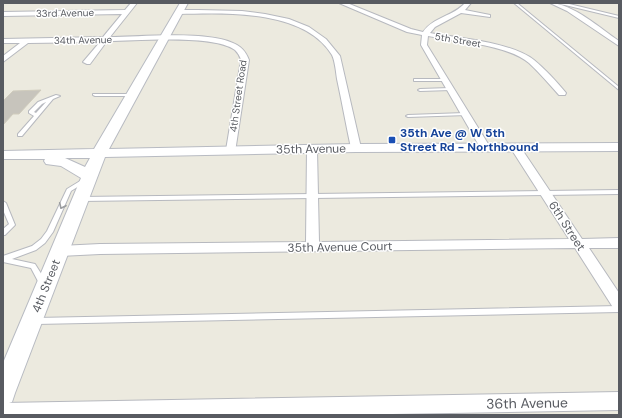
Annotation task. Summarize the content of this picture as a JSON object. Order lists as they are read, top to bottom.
{
  "streets": {
    "main road": ["35th Avenue", "4th Street"],
    "street": [
      "33rd Avenue",
      "34th Avenue",
      "5th Street",
      "4th Street Road",
      "6th Street",
      "35th Avenue Court",
      "36th Avenue"
    ]
  },
  "crossings": [
    ["34th Avenue", "4th Street Road"],
    ["34th Avenue", "4th Street"],
    ["4th Street Road", "35th Avenue"],
    ["4th Street Road", "4th Street"],
    ["35th Avenue", "6th Street"],
    ["35th Avenue", "4th Street"],
    ["6th Street", "35th Avenue Court"],
    ["35th Avenue Court", "4th Street"]
  ],
  "places": {
    "transit": ["35th Ave @ W 5th Street Rd - Northbound"]
  }
}
